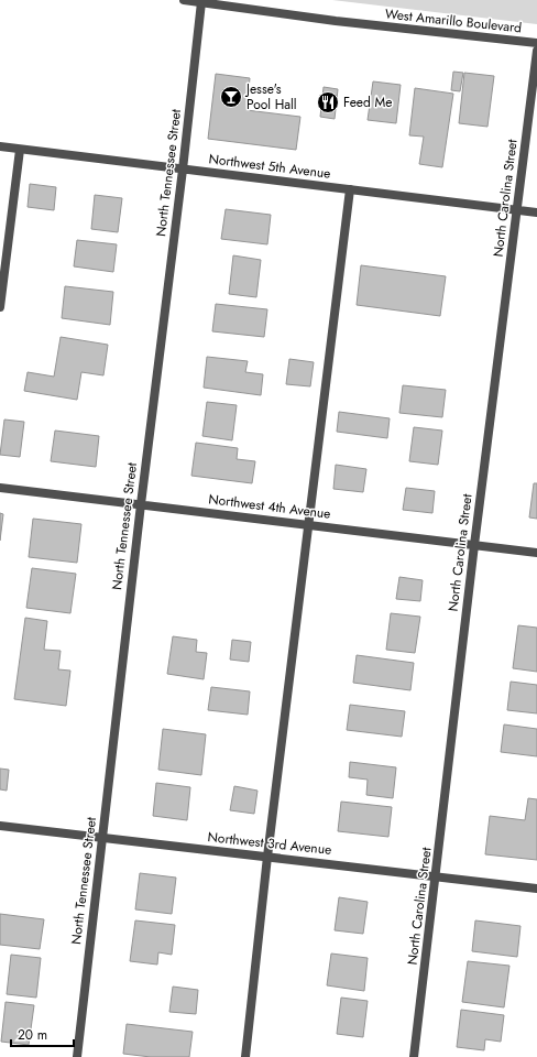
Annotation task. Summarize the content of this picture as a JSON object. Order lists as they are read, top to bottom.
{
  "streets": {
    "street": [
      "West Amarillo Boulevard",
      "Northwest 5th Avenue",
      "North Tennessee Street",
      "North Carolina Street",
      "Northwest 4th Avenue",
      "Northwest 3rd Avenue"
    ]
  },
  "crossings": [
    ["West Amarillo Boulevard", "North Tennessee Street"],
    ["Northwest 5th Avenue", "North Tennessee Street"],
    ["Northwest 5th Avenue", "North Carolina Street"],
    ["North Tennessee Street", "Northwest 4th Avenue"],
    ["North Tennessee Street", "Northwest 3rd Avenue"],
    ["North Carolina Street", "Northwest 4th Avenue"],
    ["North Carolina Street", "Northwest 3rd Avenue"]
  ],
  "places": {
    "bar": ["Jesse's Pool Hall"],
    "restaurant": ["Feed Me"]
  },
  "scale_bar": "20 m"
}
